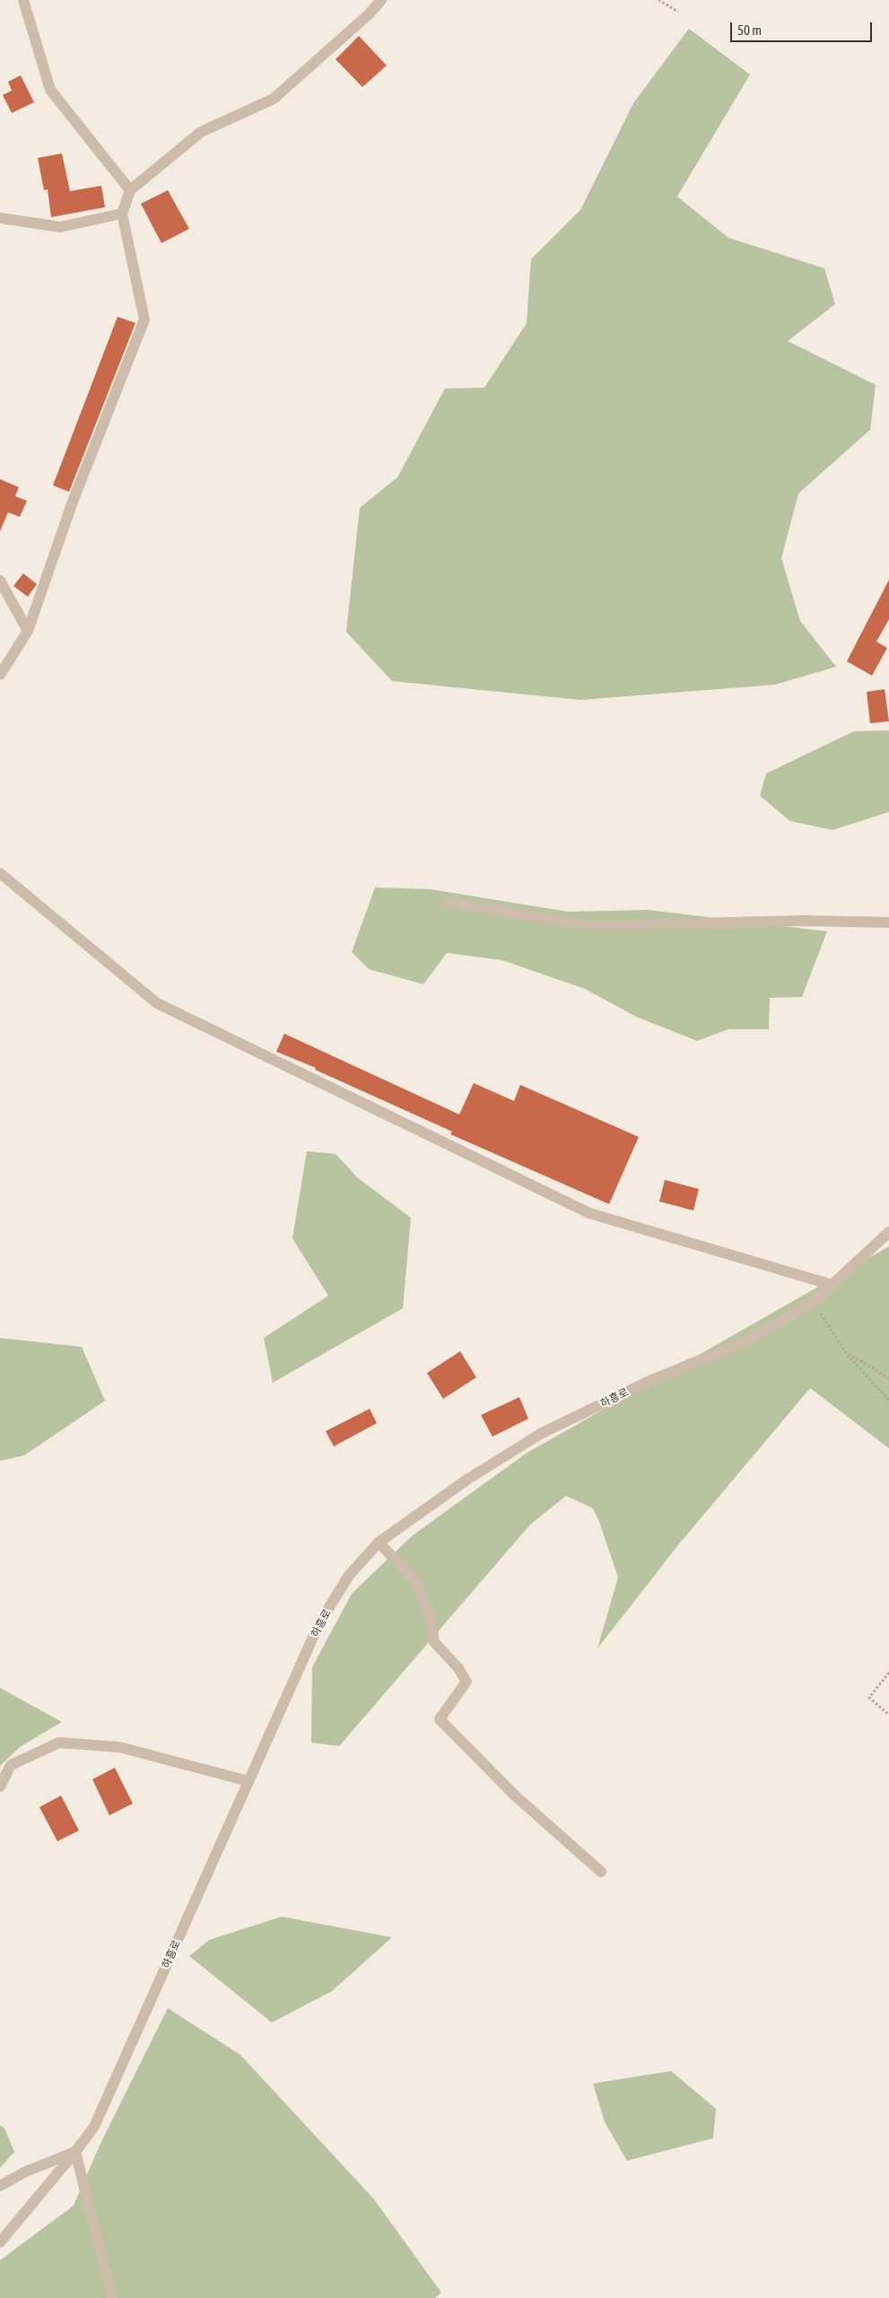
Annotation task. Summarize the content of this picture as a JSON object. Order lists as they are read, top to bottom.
{
  "streets": {
    "street": ["하흥로"]
  },
  "scale_bar": "50 m"
}
